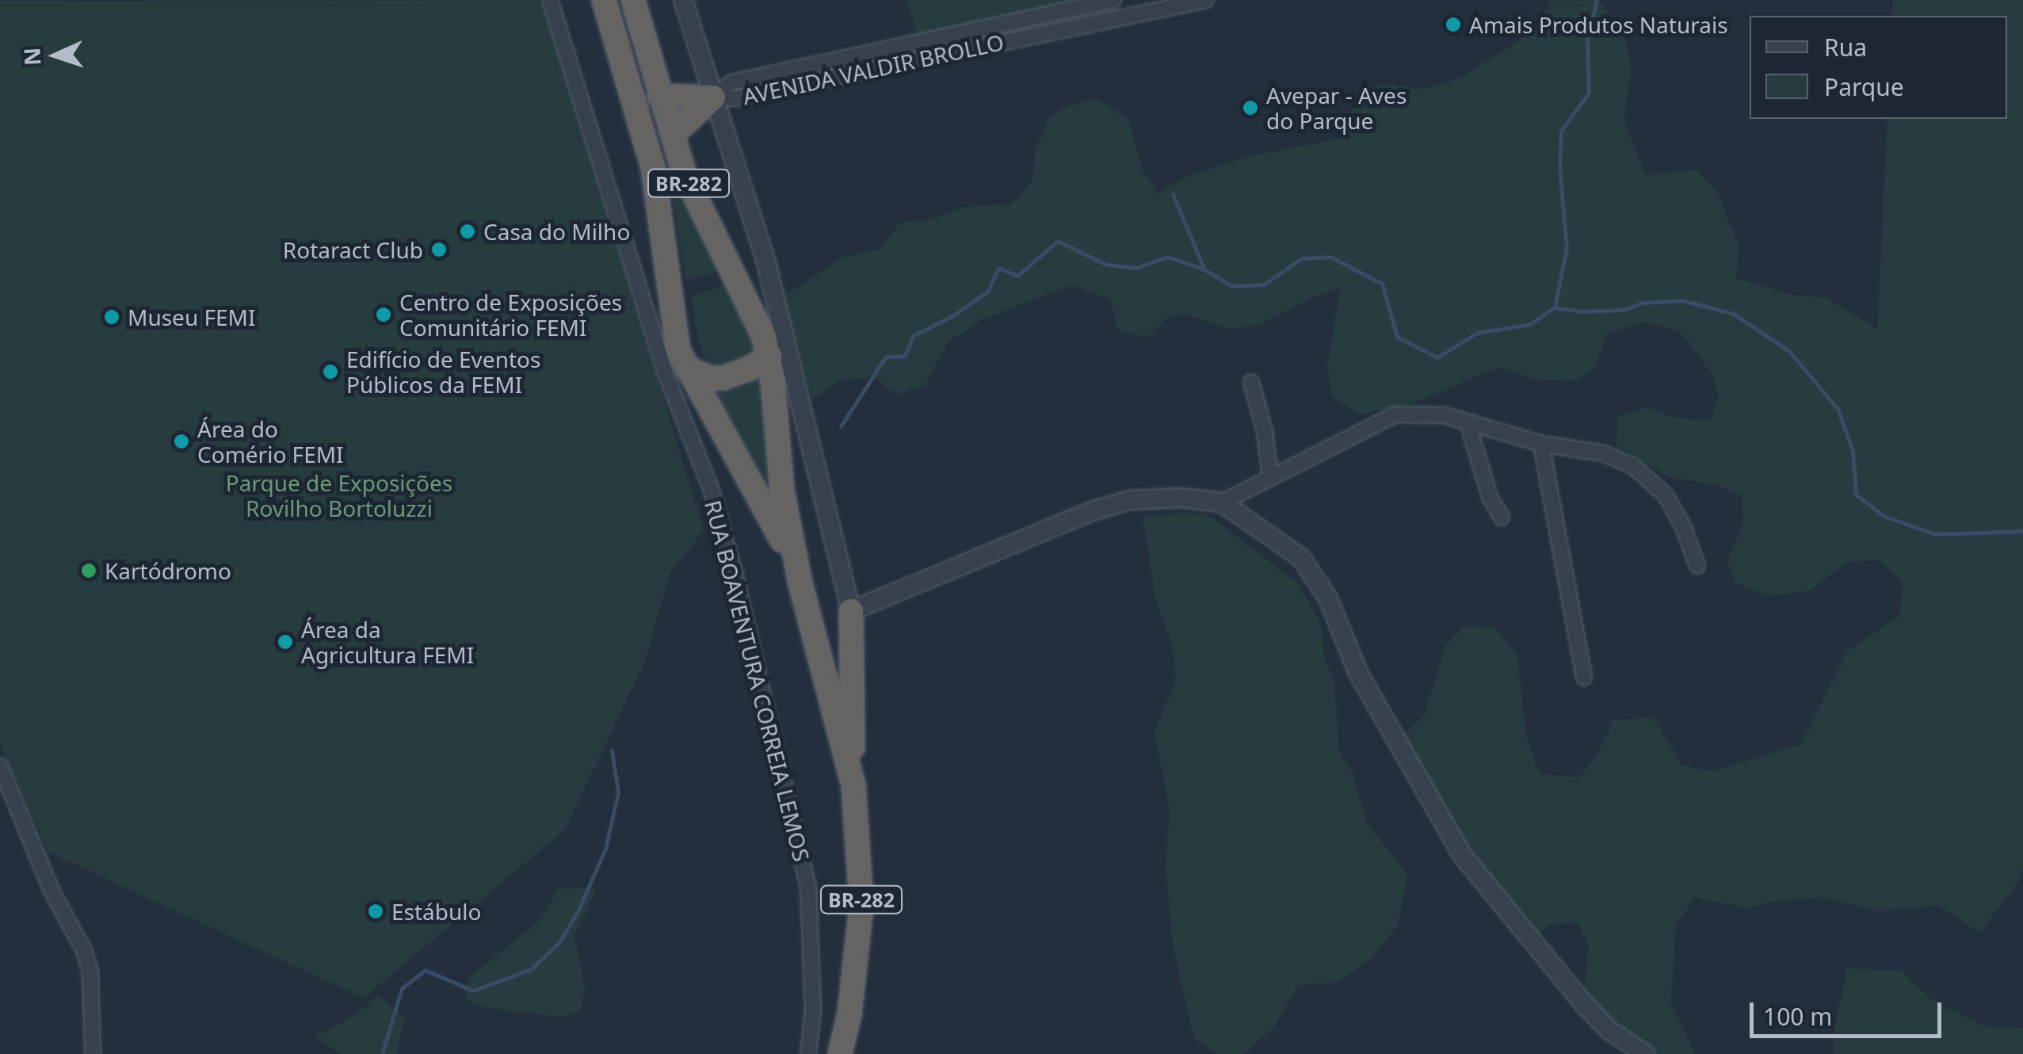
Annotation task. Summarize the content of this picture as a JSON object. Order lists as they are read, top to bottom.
{
  "streets": {
    "highway": ["BR-282"],
    "street": ["AVENIDA VALDIR BROLLO", "RUA BOAVENTURA CORREIA LEMOS"]
  },
  "parks": ["Parque de Exposições Rovilho Bortoluzzi"],
  "places": [
    "Amais Produtos Naturais",
    "Avepar - Aves do Parque",
    "Casa do Milho",
    "Rotaract Club",
    "Centro de Exposições Comunitário FEMI",
    "Museu FEMI",
    "Edifício de Eventos Públicos da FEMI",
    "Área do Comério FEMI",
    "Kartódromo",
    "Área da Agricultura FEMI",
    "Estábulo"
  ],
  "legend": ["Rua", "Parque"],
  "scale_bar": "100 m",
  "north": "left"
}
